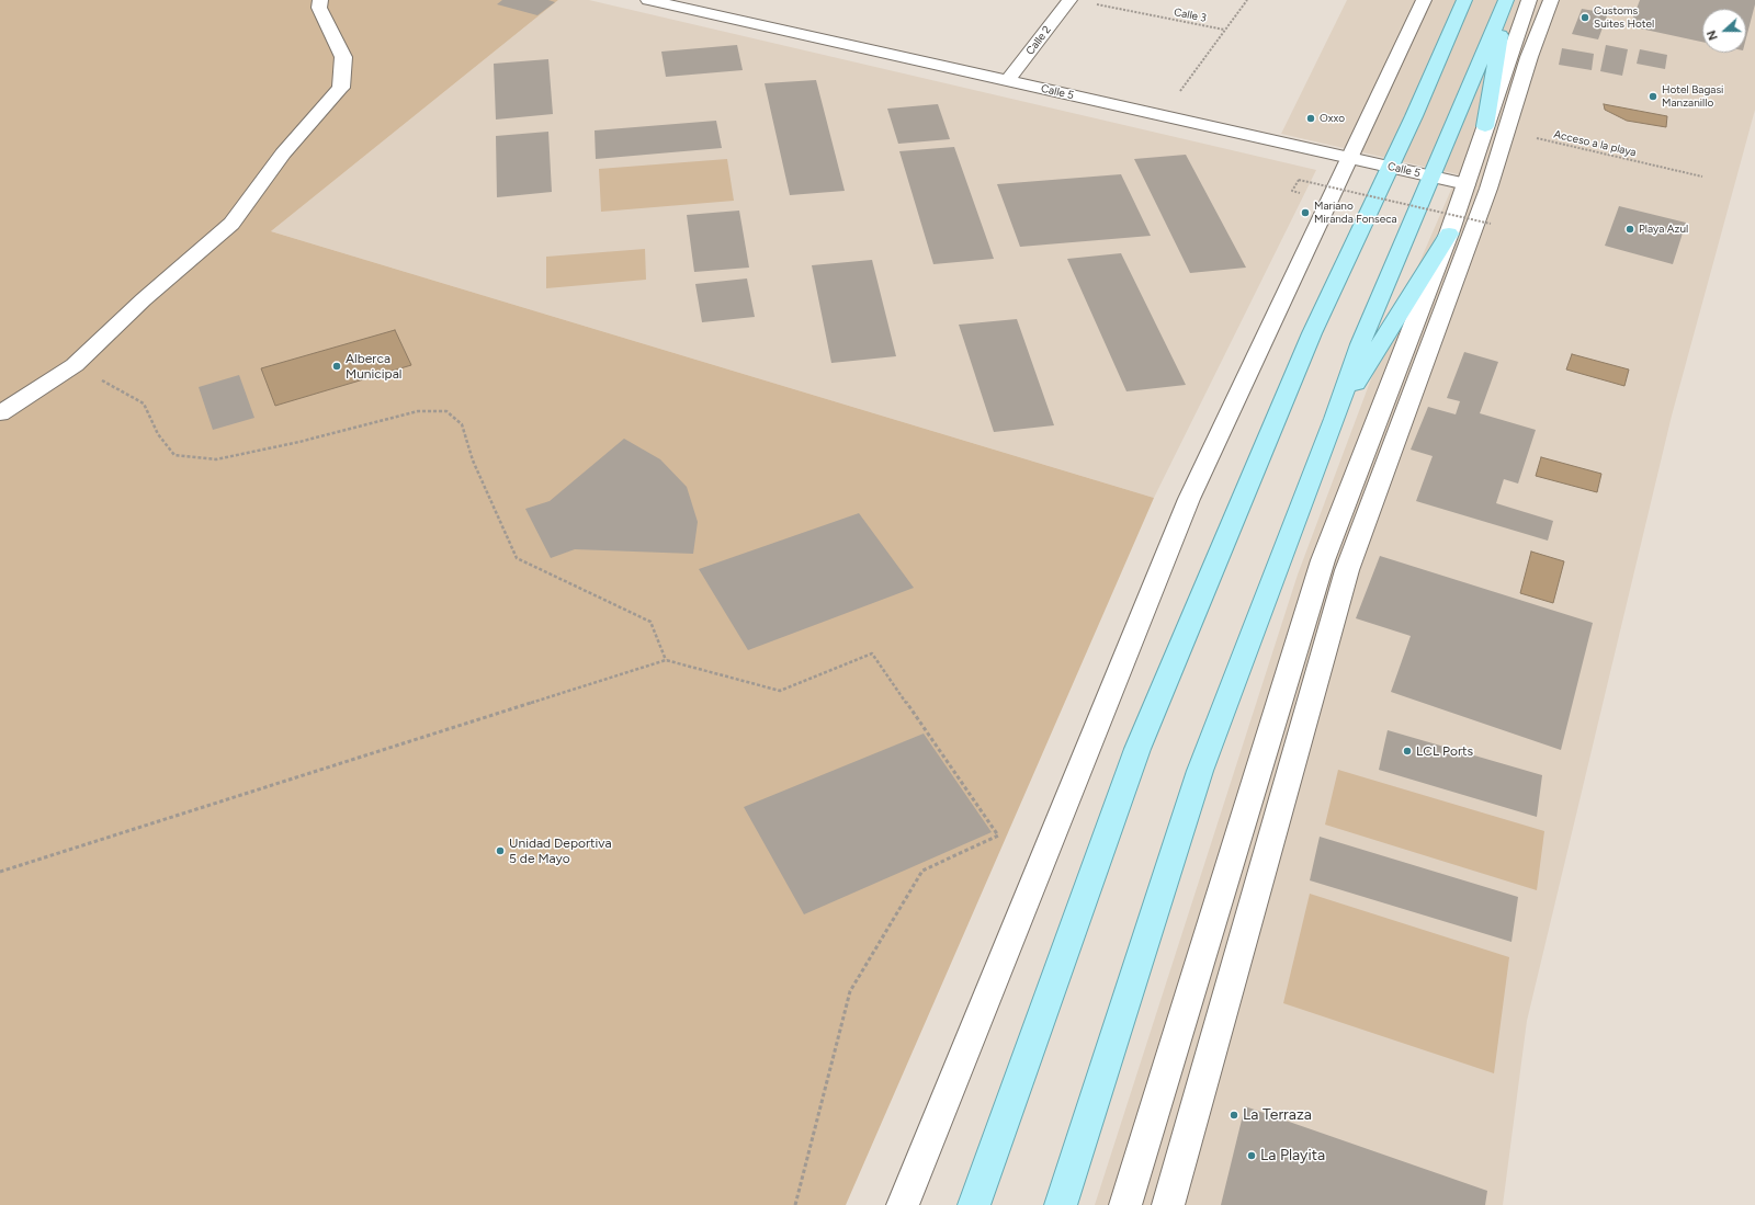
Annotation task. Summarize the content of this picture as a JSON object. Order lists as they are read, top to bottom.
{
  "streets": {
    "main road": ["Calle 2", "Calle 5"],
    "path": ["Calle 3", "Acceso a la playa"]
  },
  "crossings": [
    ["Calle 2", "Calle 5"]
  ],
  "places": [
    "Customs Suites Hotel",
    "Hotel Bagasi Manzanillo",
    "Oxxo",
    "Mariano Miranda Fonseca",
    "Playa Azul",
    "Alberca Municipal",
    "LCL Ports",
    "Unidad Deportiva 5 de Mayo",
    "La Terraza",
    "La Playita"
  ],
  "north": "left"
}
